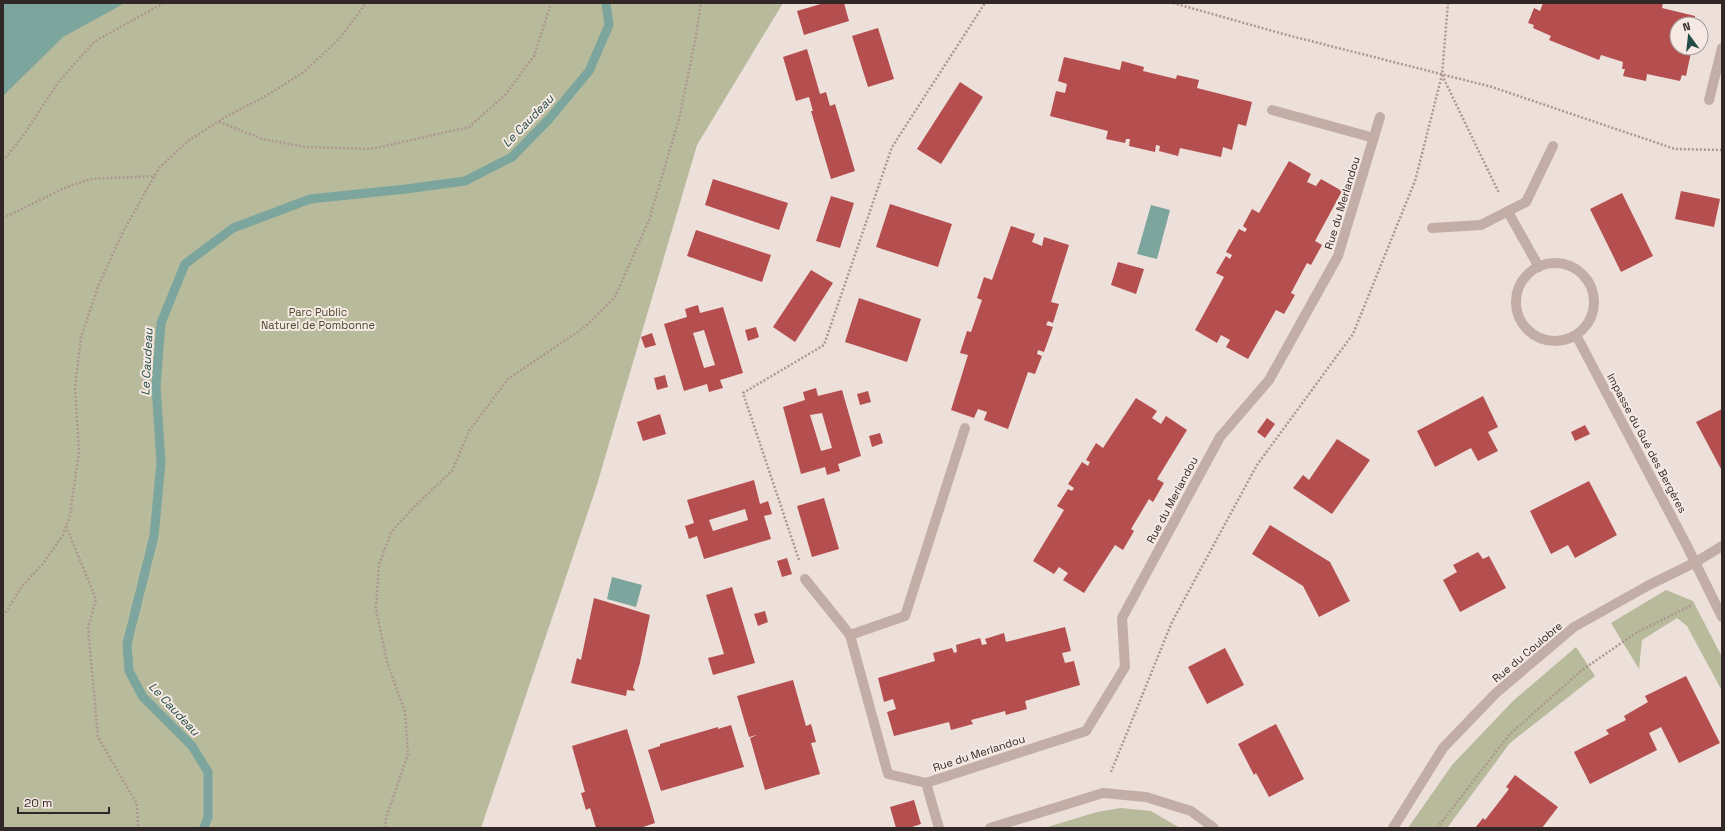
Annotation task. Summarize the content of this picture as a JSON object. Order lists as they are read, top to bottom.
{
  "streets": {
    "street": ["Rue du Merlandou", "Impasse du Gué des Bergères", "Rue du Coulobre"]
  },
  "crossings": [
    ["Impasse du Gué des Bergères", "Rue du Coulobre"]
  ],
  "water": ["Le Caudeau"],
  "parks": ["Parc Public Naturel de Pombonne"],
  "scale_bar": "20 m",
  "north": "top"
}
